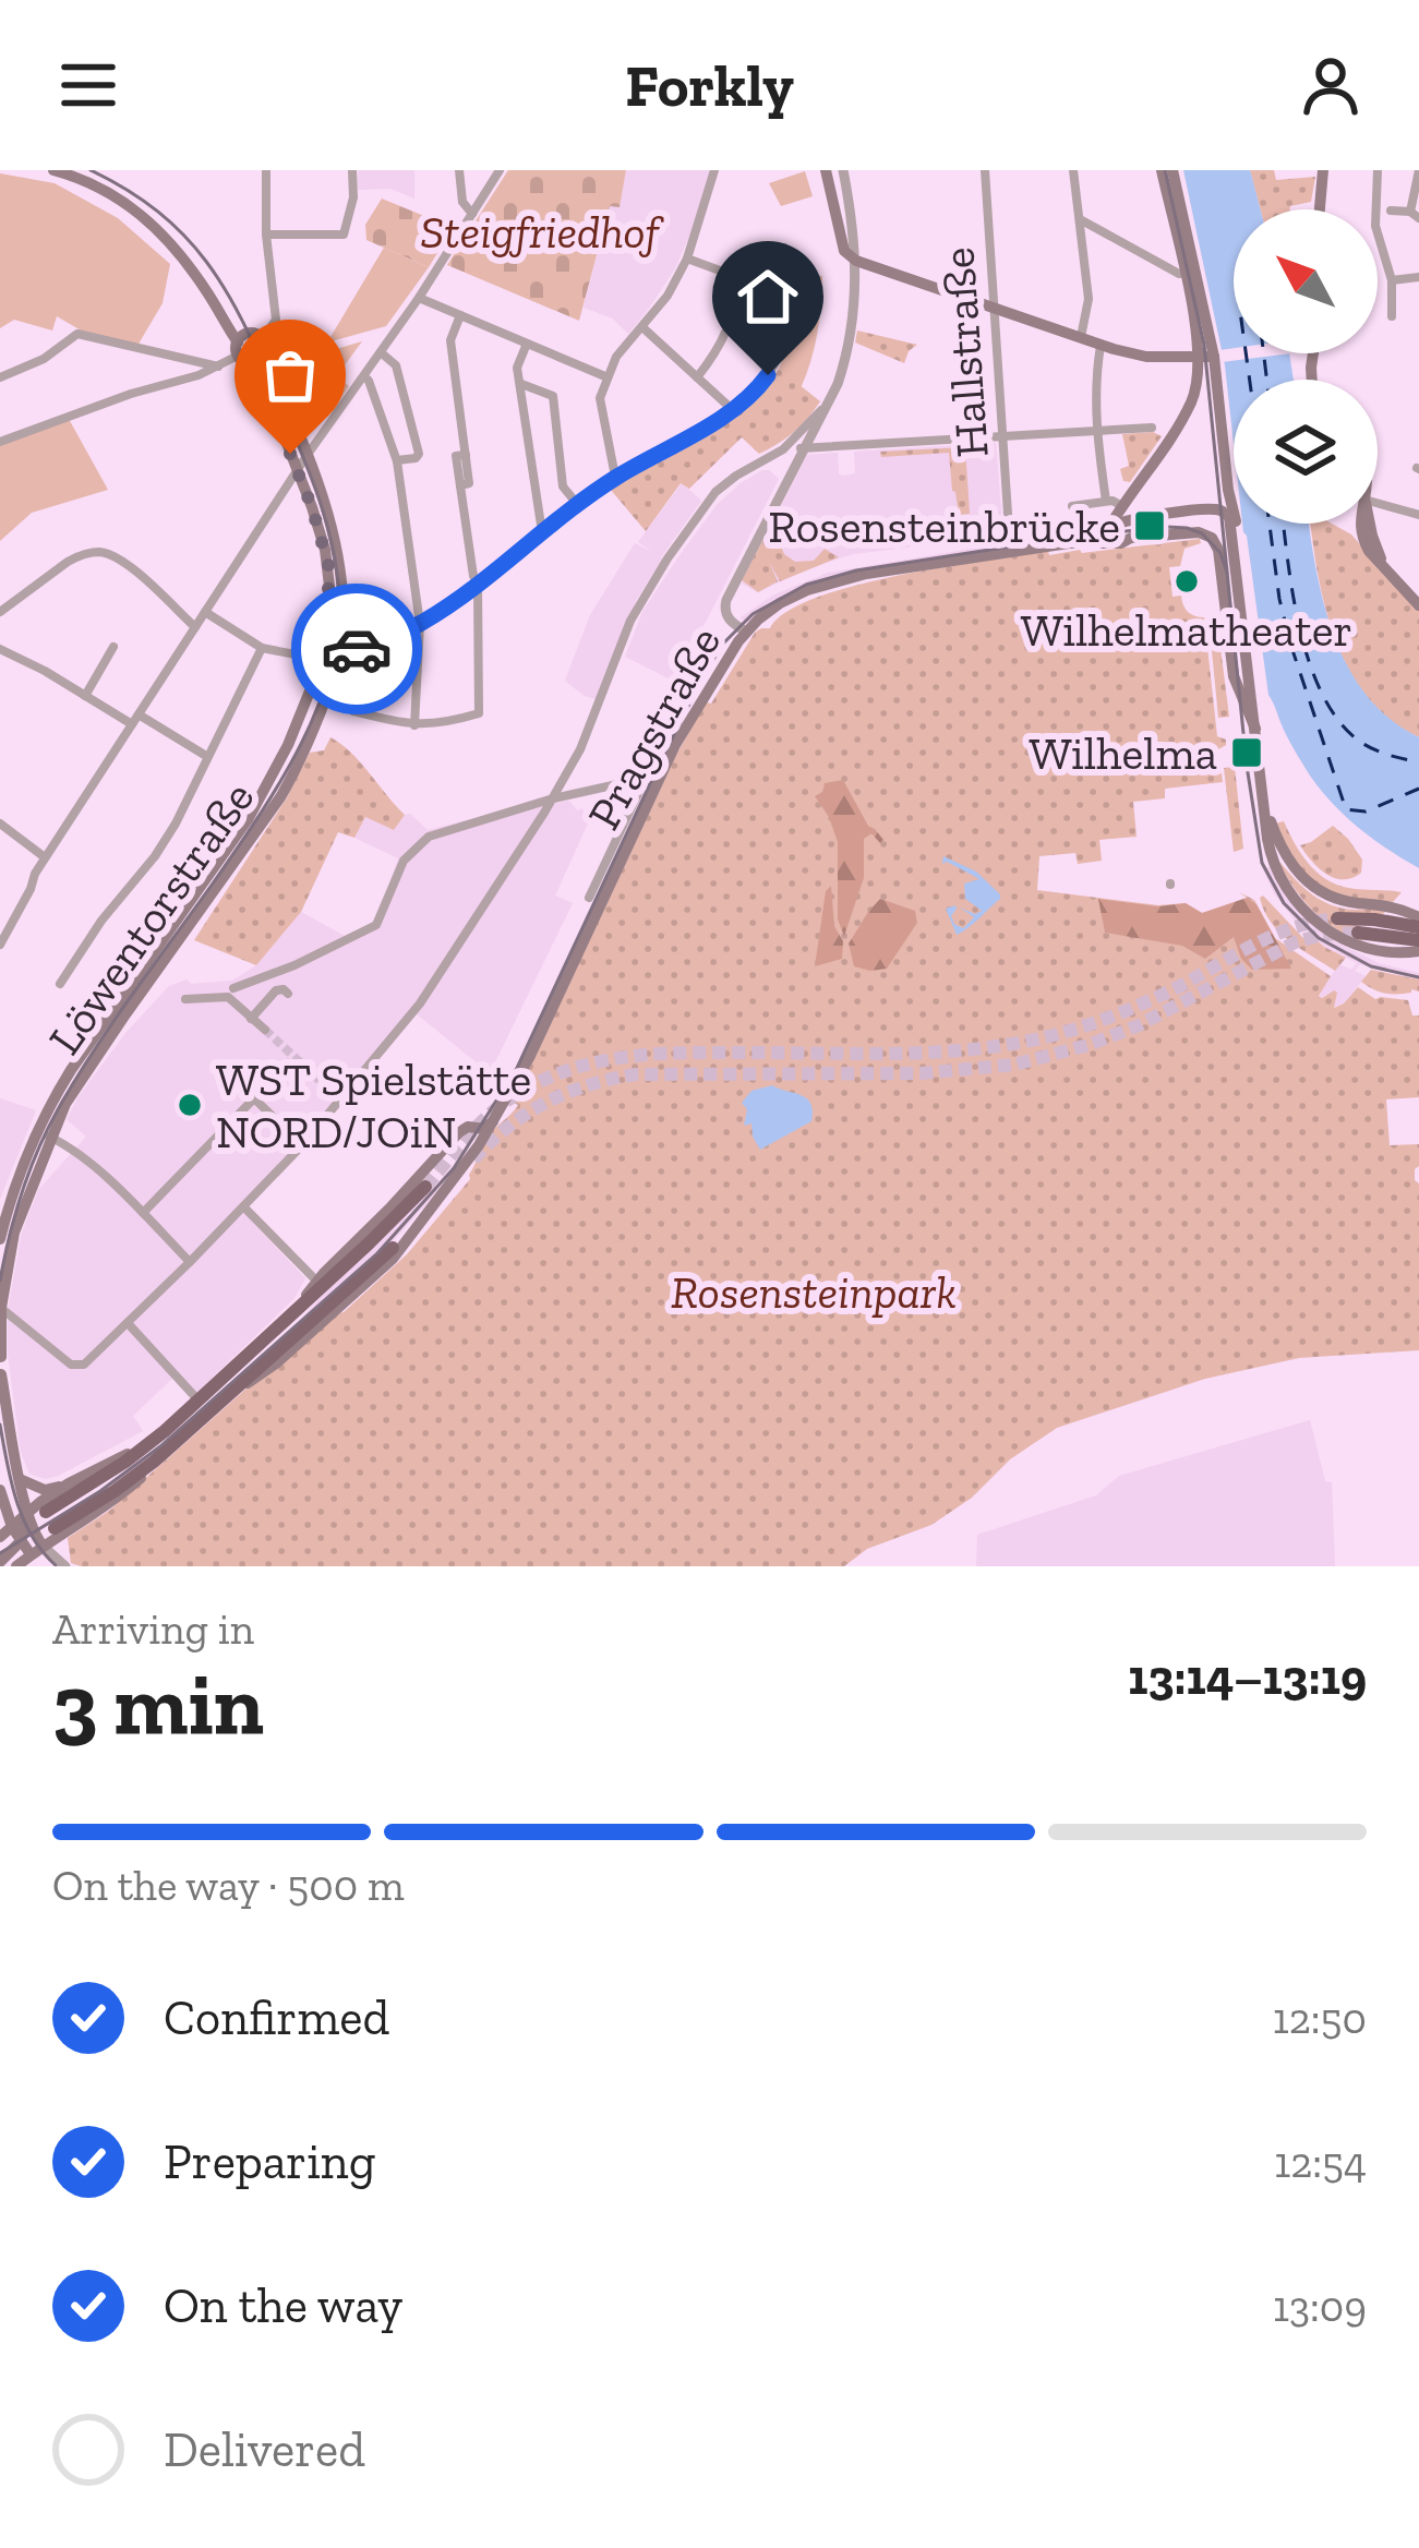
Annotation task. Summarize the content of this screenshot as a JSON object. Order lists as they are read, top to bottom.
{
  "streets": {
    "main road": ["Pragstraße", "Löwentorstraße"],
    "street": ["Hallstraße"]
  },
  "crossings": [
    ["Pragstraße", "Löwentorstraße"]
  ],
  "parks": ["Steigfriedhof", "Rosensteinpark"],
  "places": {
    "transit": ["Rosensteinbrücke", "Wilhelma"],
    "other": ["Wilhelmatheater", "WST Spielstätte NORD/JOiN"]
  },
  "north": "top left",
  "page": {
    "header": "Forkly",
    "heading": ["3 min", "Arriving in", "13:14–13:19"],
    "bar": "On the way · 500 m",
    "list": [
      ["Confirmed", "12:50"],
      ["Preparing", "12:54"],
      ["On the way", "13:09"],
      "Delivered"
    ]
  }
}
